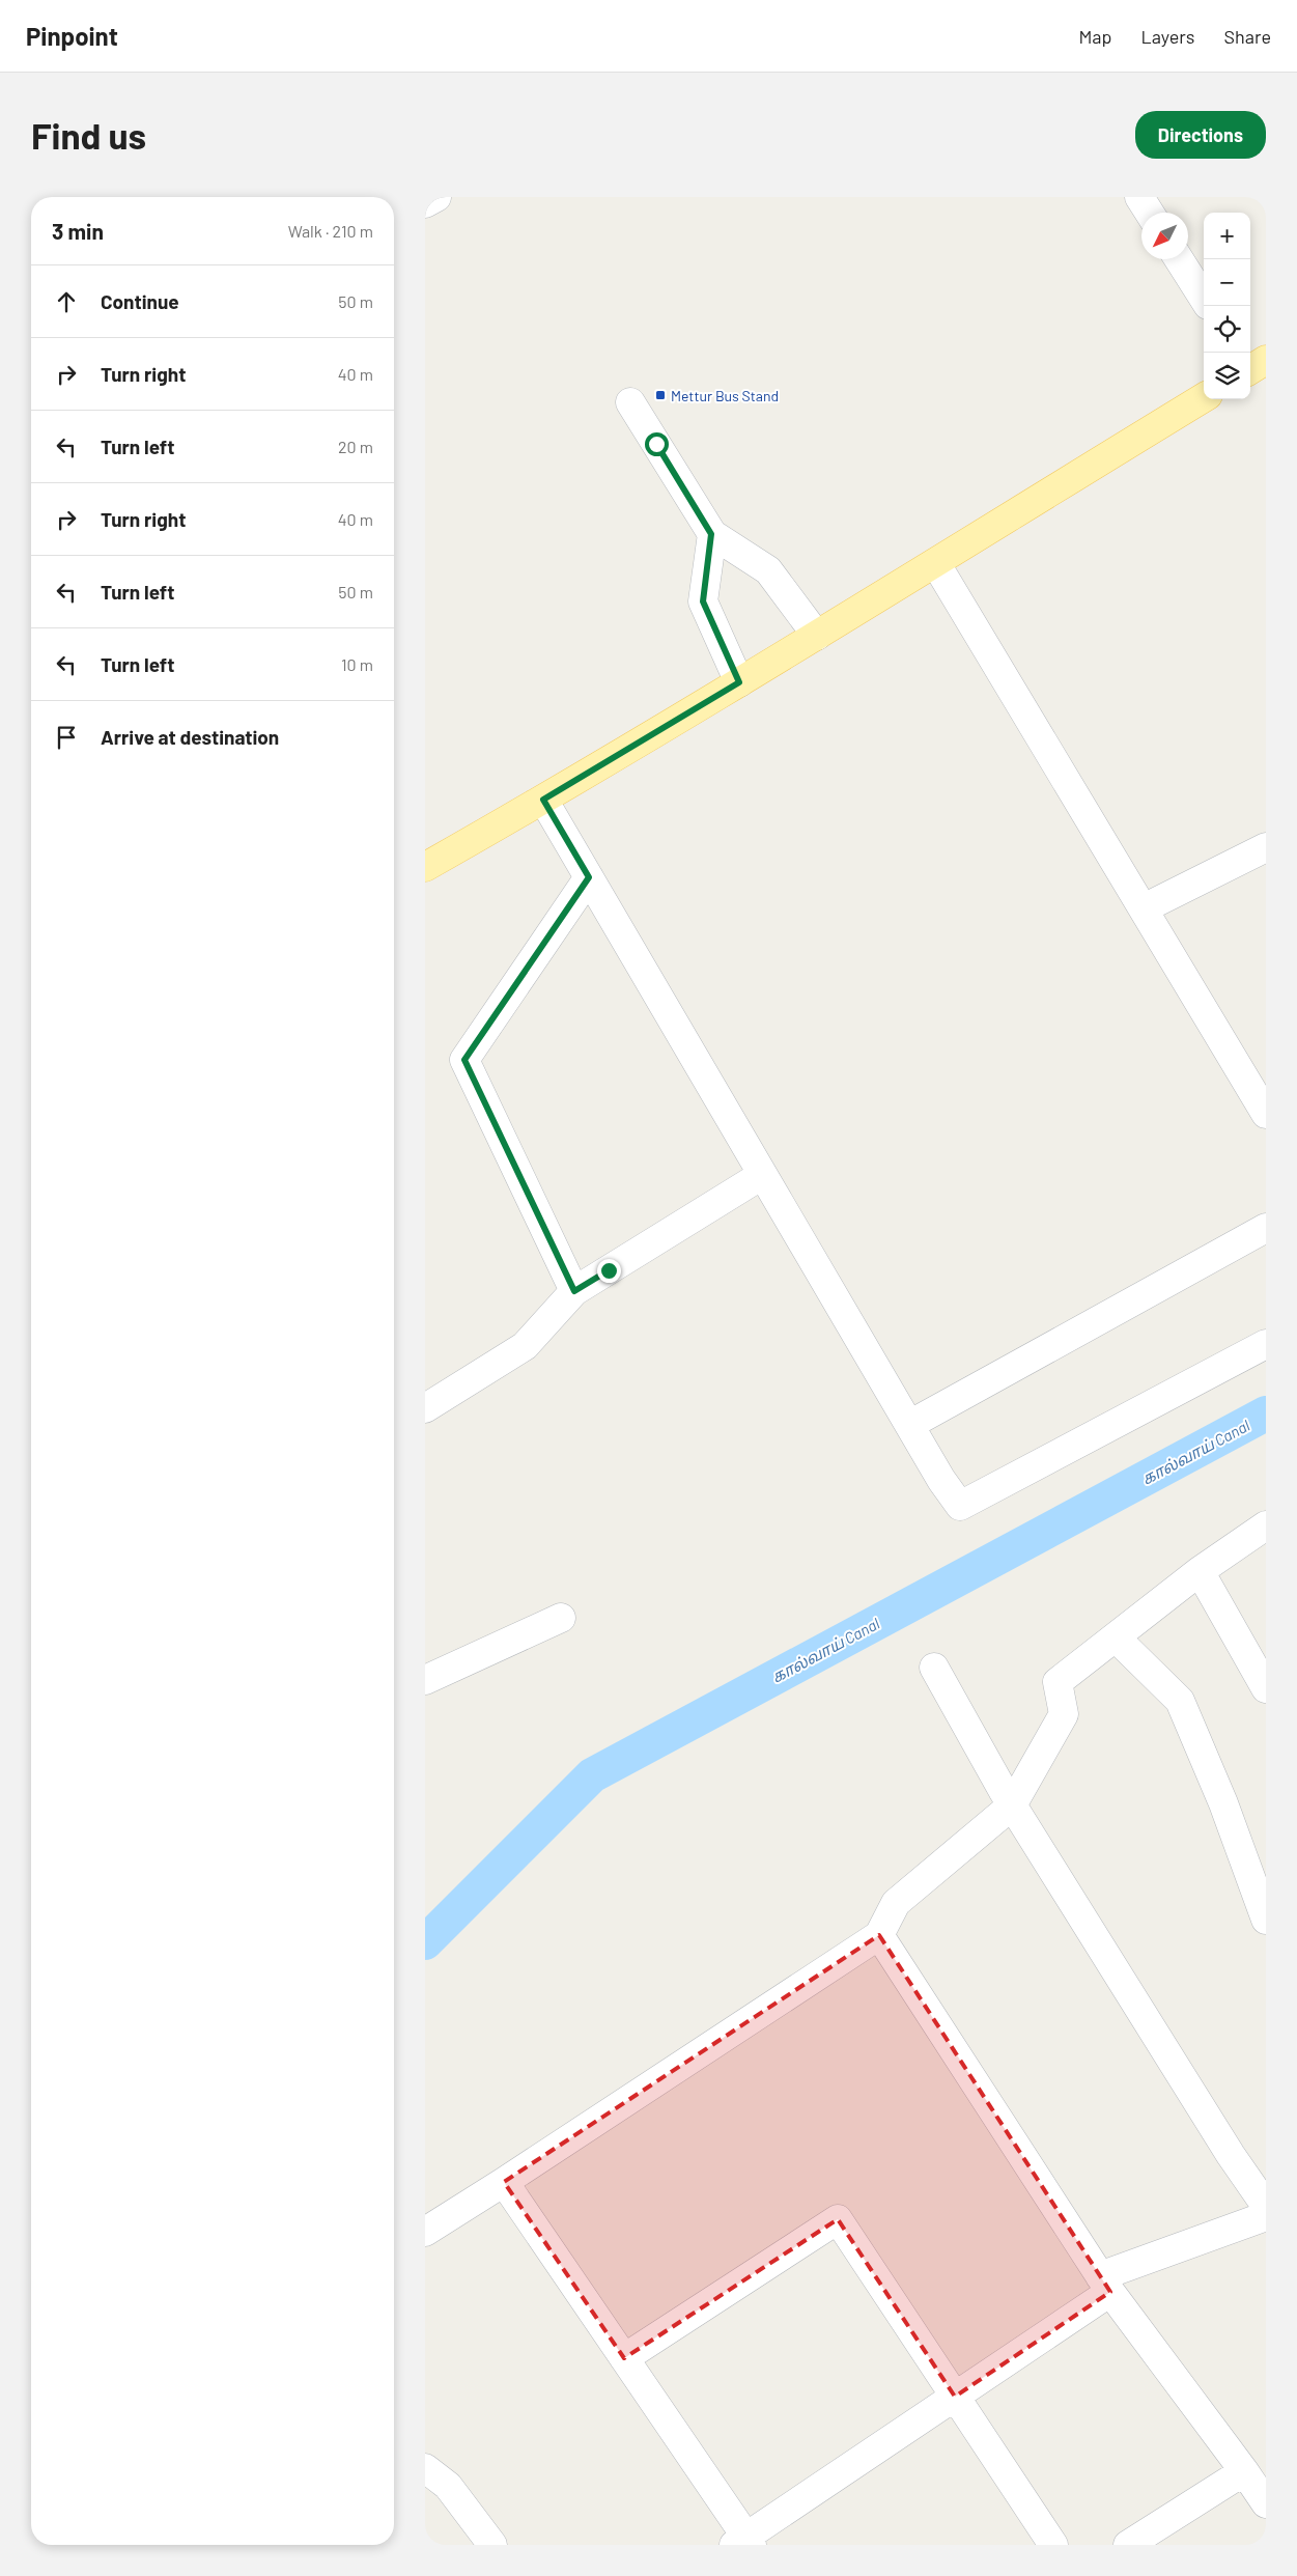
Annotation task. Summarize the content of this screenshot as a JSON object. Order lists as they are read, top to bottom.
{
  "water": ["கால்வாய் Canal"],
  "places": {
    "transit": ["Mettur Bus Stand"]
  },
  "north": "bottom left",
  "page": {
    "header": "Pinpoint",
    "nav": ["Map", "Layers", "Share"],
    "buttons": "Directions",
    "title": "Find us",
    "heading": ["3 min", "Walk · 210 m"],
    "map_buttons": ["+", "−"],
    "list": [
      ["Continue", "50 m"],
      ["Turn right", "40 m"],
      ["Turn left", "20 m"],
      ["Turn right", "40 m"],
      ["Turn left", "50 m"],
      ["Turn left", "10 m"],
      "Arrive at destination"
    ]
  }
}
